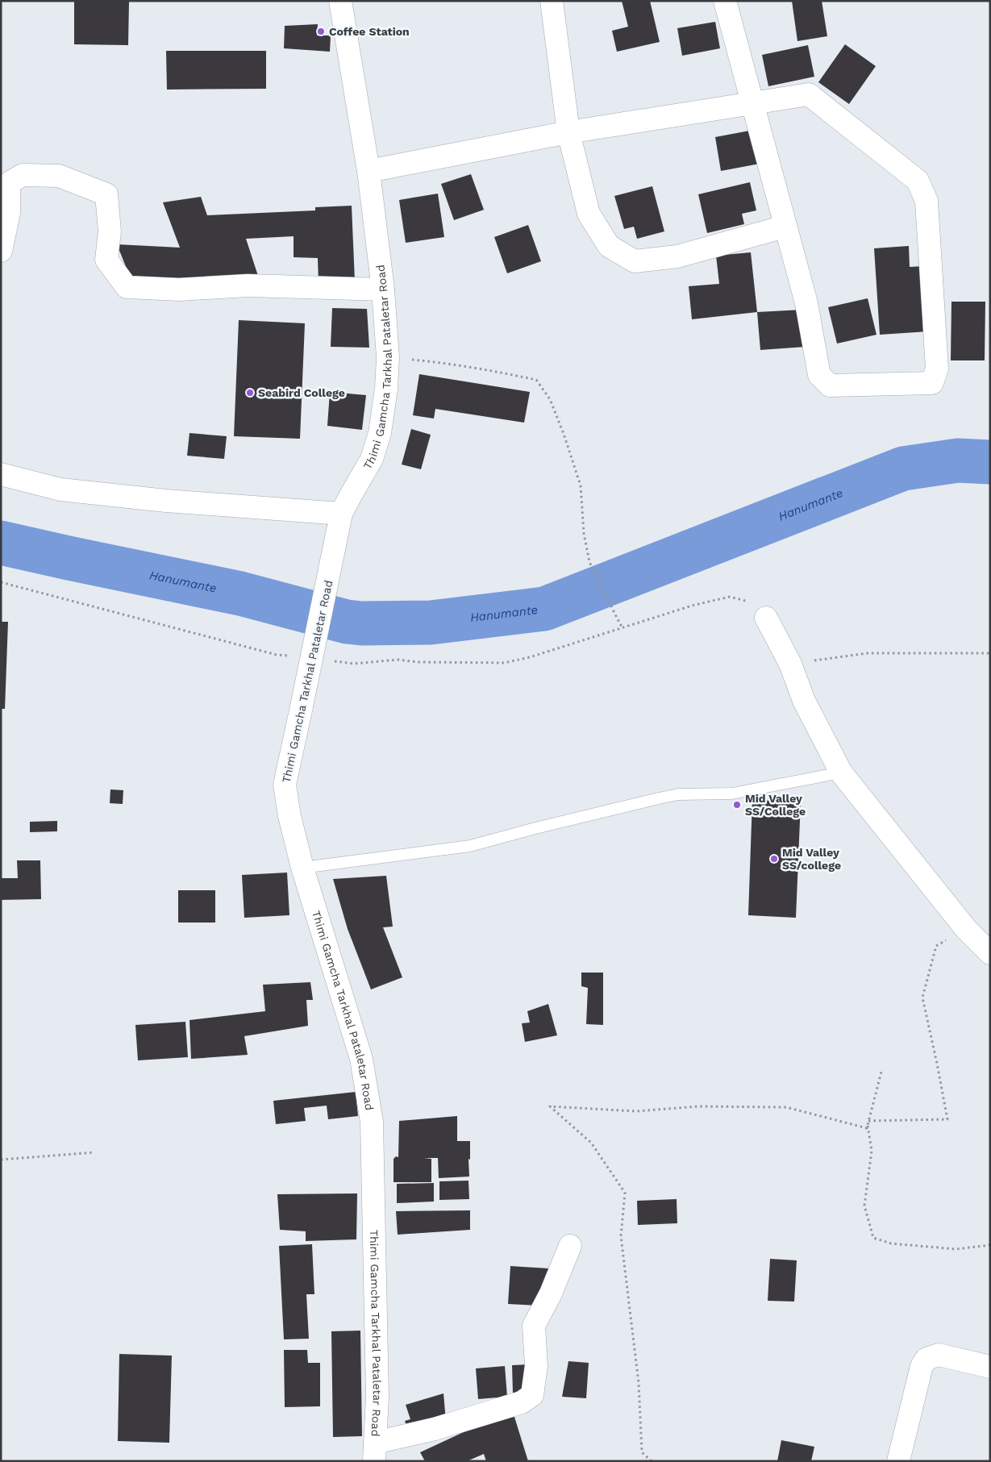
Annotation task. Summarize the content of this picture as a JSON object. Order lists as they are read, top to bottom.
{
  "streets": {
    "street": ["Thimi Gamcha Tarkhal Pataletar Road"]
  },
  "water": ["Hanumante"],
  "places": [
    "Coffee Station",
    "Seabird College",
    "Mid Valley SS/College",
    "Mid Valley SS/college"
  ]
}
